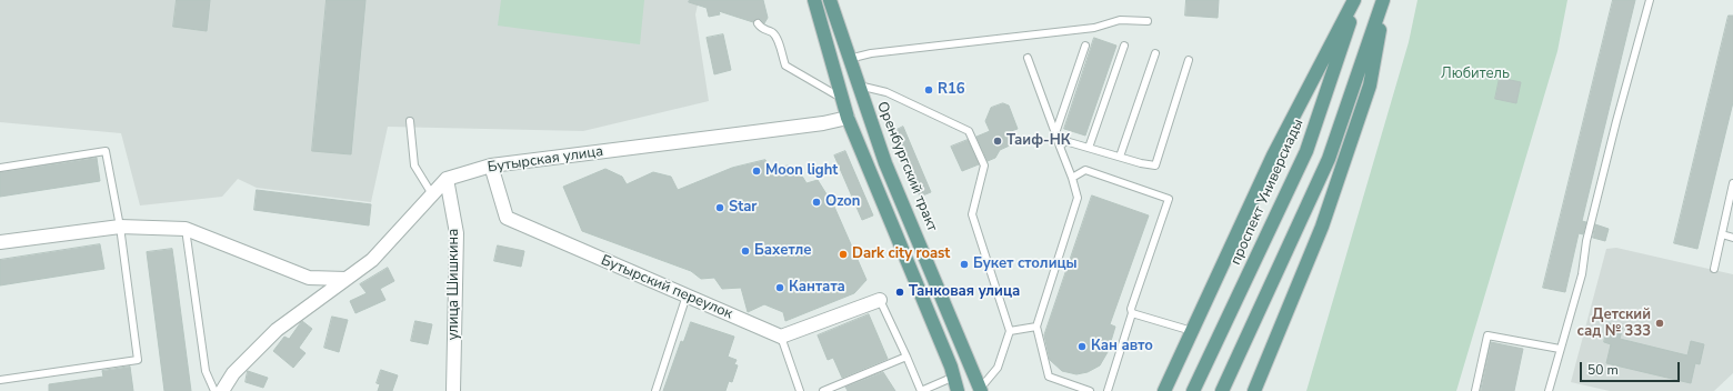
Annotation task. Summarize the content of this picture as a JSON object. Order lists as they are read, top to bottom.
{
  "streets": {
    "main road": ["Оренбургский тракт", "проспект Универсиады"],
    "street": ["Бутырская улица", "улица Шишкина", "Бутырский переулок"]
  },
  "crossings": [
    ["Бутырская улица", "улица Шишкина"],
    ["Бутырская улица", "Бутырский переулок"]
  ],
  "parks": ["Любитель"],
  "places": [
    "R16",
    "Таиф-НК",
    "Moon light",
    "Ozon",
    "Star",
    "Бахетле",
    "Dark city roast",
    "Букет столицы",
    "Кантата",
    "Танковая улица",
    "Детский сад № 333",
    "Кан авто"
  ],
  "scale_bar": "50 m"
}
